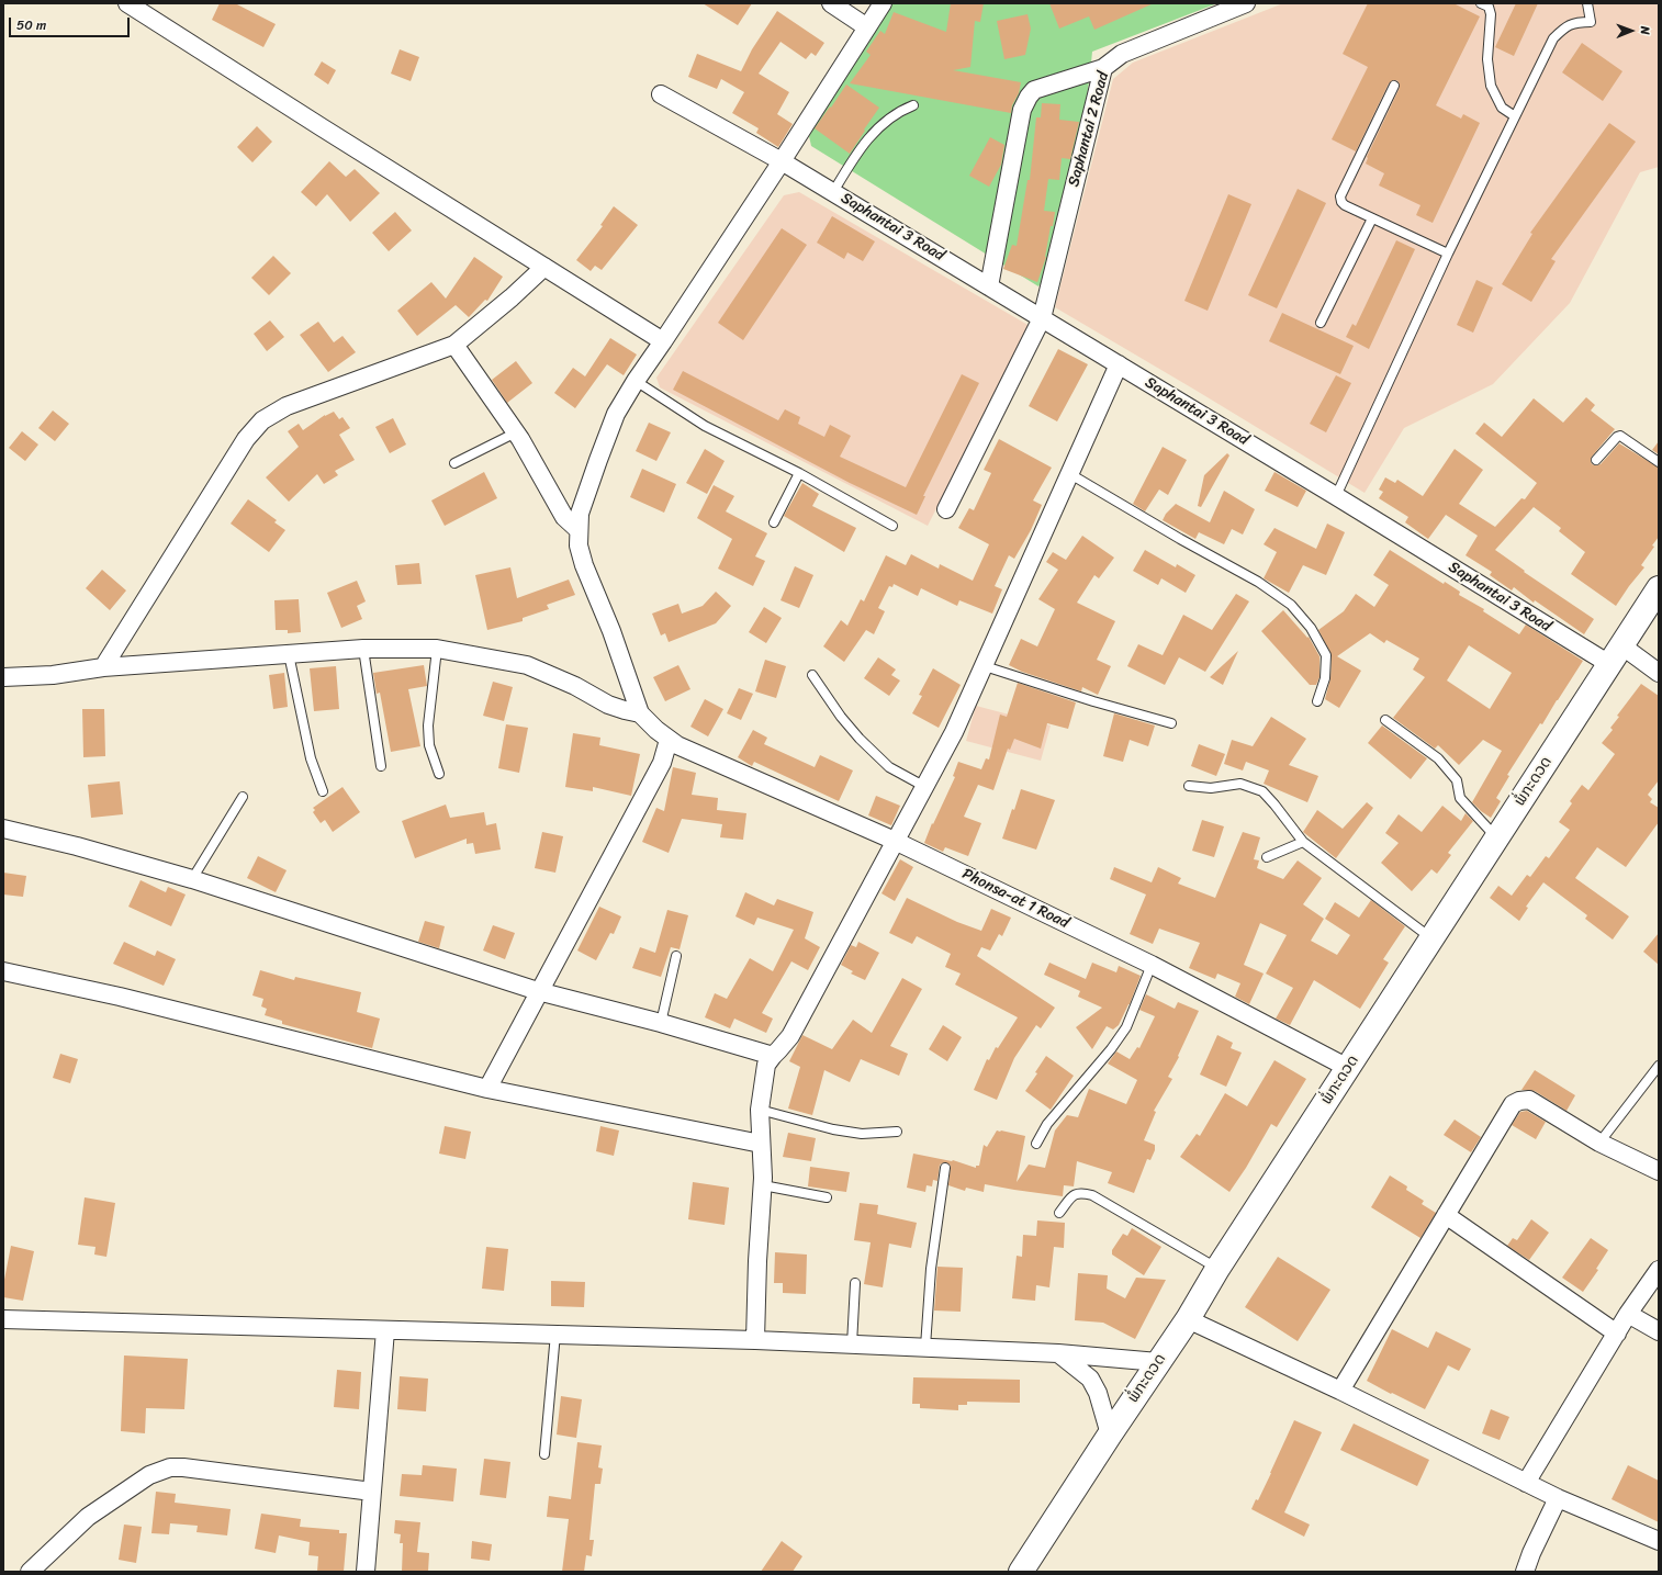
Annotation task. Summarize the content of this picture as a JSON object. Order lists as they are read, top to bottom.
{
  "streets": {
    "main road": ["ພໍ່ກະດວດ"],
    "street": ["Saphantai 2 Road", "Saphantai 3 Road", "Phonsa-at 1 Road"]
  },
  "crossings": [
    ["Saphantai 2 Road", "Saphantai 3 Road"],
    ["Saphantai 3 Road", "ພໍ່ກະດວດ"],
    ["ພໍ່ກະດວດ", "Phonsa-at 1 Road"]
  ],
  "scale_bar": "50 m",
  "north": "right"
}
